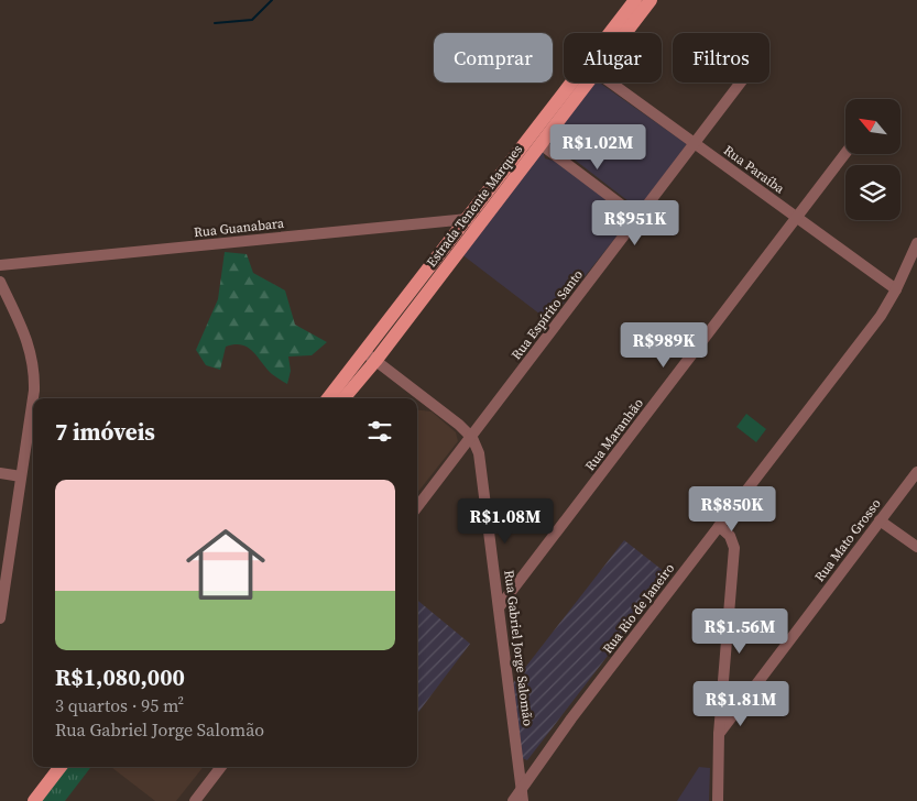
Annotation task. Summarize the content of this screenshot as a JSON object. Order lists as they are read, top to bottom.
{
  "streets": {
    "main road": ["Estrada Tenente Marques"],
    "street": [
      "Rua Paraíba",
      "Rua Guanabara",
      "Rua Espírito Santo",
      "Rua Maranhão",
      "Rua Mato Grosso",
      "Rua Rio de Janeiro",
      "Rua Gabriel Jorge Salomão"
    ]
  },
  "crossings": [
    ["Rua Paraíba", "Rua Espírito Santo"],
    ["Rua Paraíba", "Rua Maranhão"],
    ["Rua Paraíba", "Rua Rio de Janeiro"],
    ["Estrada Tenente Marques", "Rua Guanabara"],
    ["Rua Espírito Santo", "Rua Gabriel Jorge Salomão"],
    ["Rua Maranhão", "Rua Gabriel Jorge Salomão"],
    ["Rua Rio de Janeiro", "Rua Gabriel Jorge Salomão"]
  ],
  "north": "top left",
  "page": {
    "chip": ["Comprar", "Alugar", "Filtros"],
    "price": [
      "R$1.02M",
      "R$951K",
      "R$989K",
      "R$850K",
      "R$1.08M",
      "R$1.56M",
      "R$1.81M"
    ],
    "heading": "7 imóveis",
    "list": [
      {
        "name": "R$1,080,000",
        "note": "3 quartos · 95 m² · Rua Gabriel Jorge Salomão"
      }
    ]
  }
}
